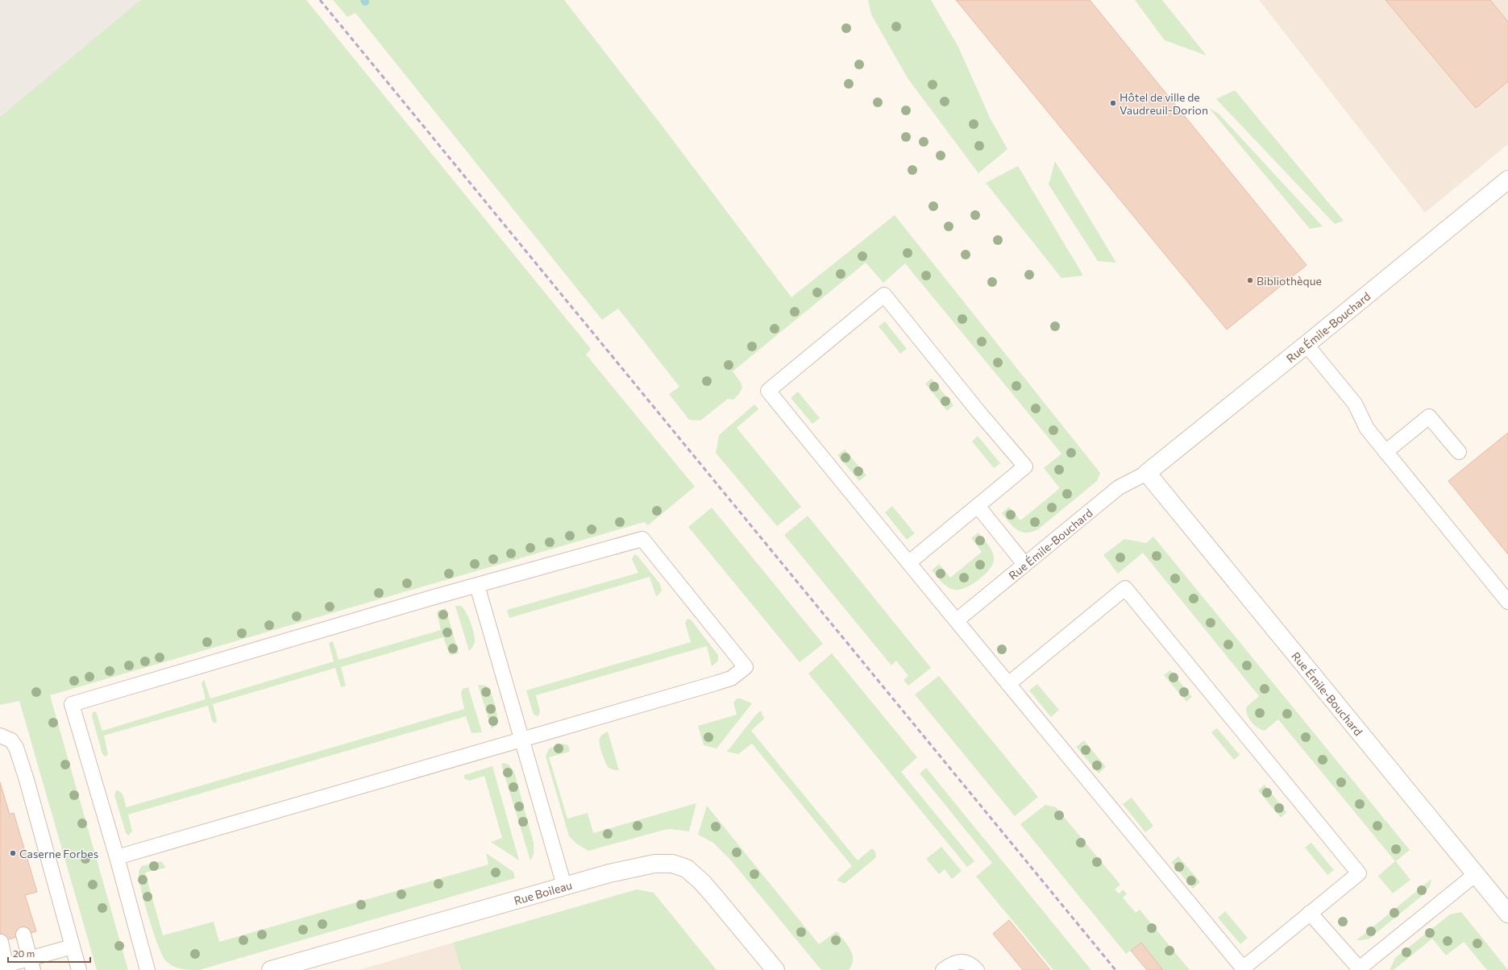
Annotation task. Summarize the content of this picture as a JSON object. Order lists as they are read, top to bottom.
{
  "streets": {
    "street": ["Rue Émile-Bouchard", "Rue Boileau"]
  },
  "places": ["Hôtel de ville de Vaudreuil-Dorion", "Bibliothèque", "Caserne Forbes"],
  "scale_bar": "20 m"
}
